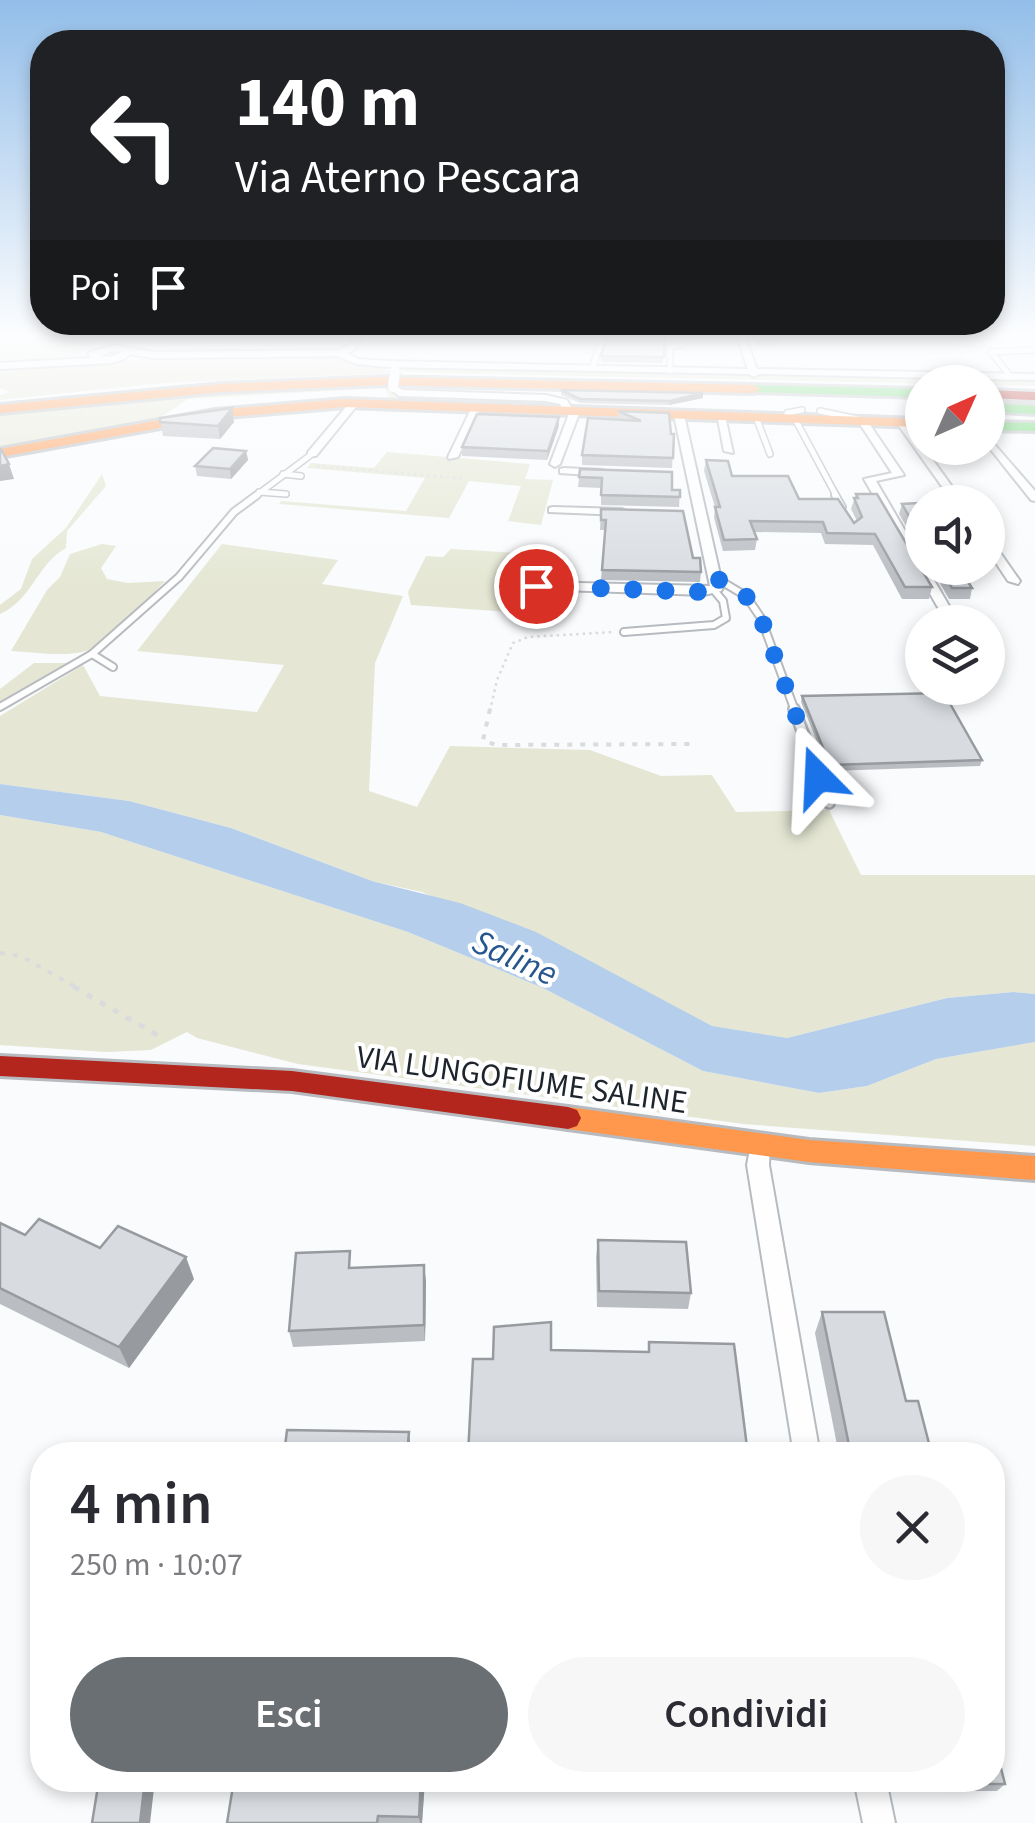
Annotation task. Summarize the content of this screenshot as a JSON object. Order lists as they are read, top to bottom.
{
  "streets": {
    "main road": ["VIA LUNGOFIUME SALINE"]
  },
  "water": ["Saline"],
  "north": "top right",
  "page": {
    "turn": ["140 m", "Via Aterno Pescara"],
    "then": "Poi",
    "heading": ["4 min", "250 m · 10:07"],
    "buttons": ["Esci", "Condividi"]
  }
}
